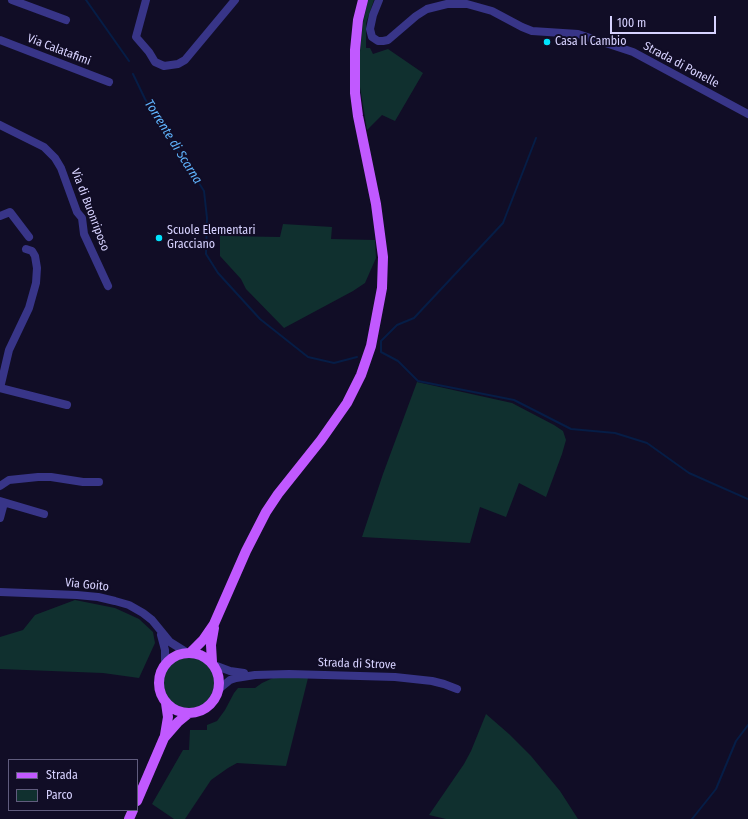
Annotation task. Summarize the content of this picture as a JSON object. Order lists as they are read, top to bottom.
{
  "streets": {
    "street": [
      "Via Calatafimi",
      "Strada di Ponelle",
      "Via di Buonriposo",
      "Via Goito",
      "Strada di Strove"
    ]
  },
  "crossings": [
    ["Via Goito", "Strada di Strove"]
  ],
  "water": ["Torrente di Scarna"],
  "places": ["Casa Il Cambio", "Scuole Elementari Gracciano"],
  "legend": ["Strada", "Parco"],
  "scale_bar": "100 m"
}
